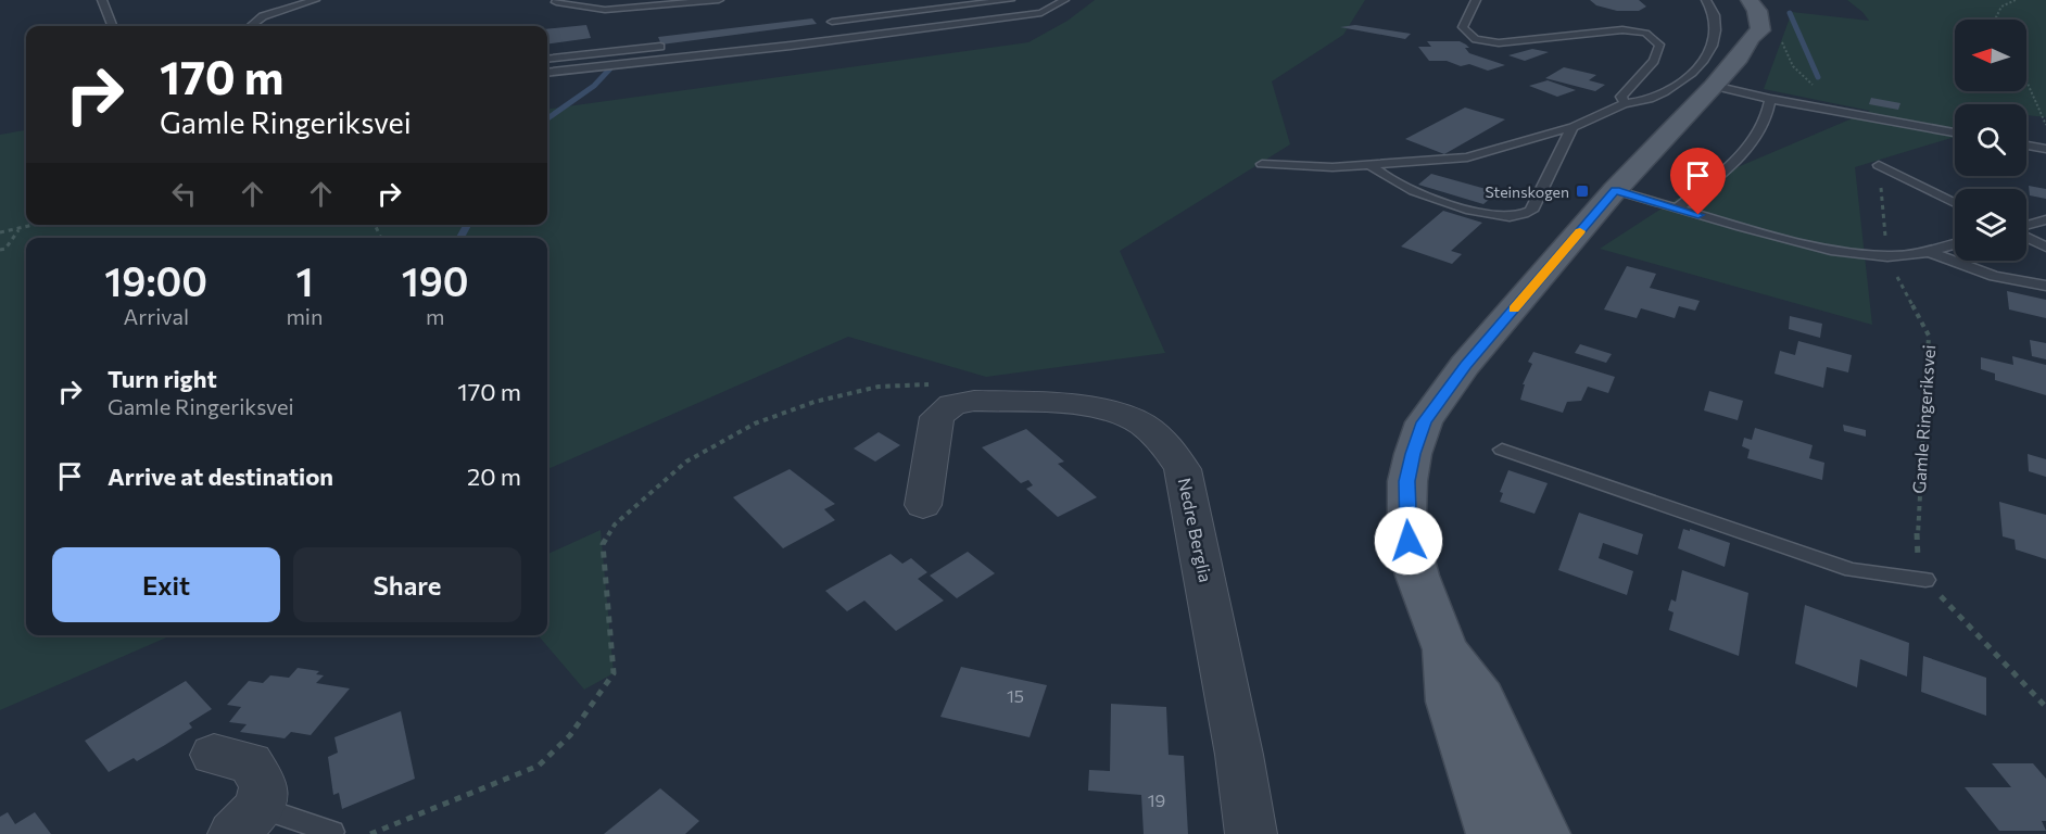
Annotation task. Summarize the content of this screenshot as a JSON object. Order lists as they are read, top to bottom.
{
  "streets": {
    "street": ["Nedre Berglia"],
    "path": ["Gamle Ringeriksvei"]
  },
  "places": {
    "transit": ["Steinskogen"]
  },
  "house_numbers": ["15", "19"],
  "north": "left",
  "page": {
    "turn": ["170 m", "Gamle Ringeriksvei"],
    "eta": [
      "19:00",
      "Arrival",
      "1",
      "min",
      "190",
      "m"
    ],
    "list": [
      {
        "name": "Turn right",
        "note": "Gamle Ringeriksvei",
        "value": "170 m"
      },
      {
        "name": "Arrive at destination",
        "value": "20 m"
      }
    ],
    "buttons": ["Exit", "Share"]
  }
}
